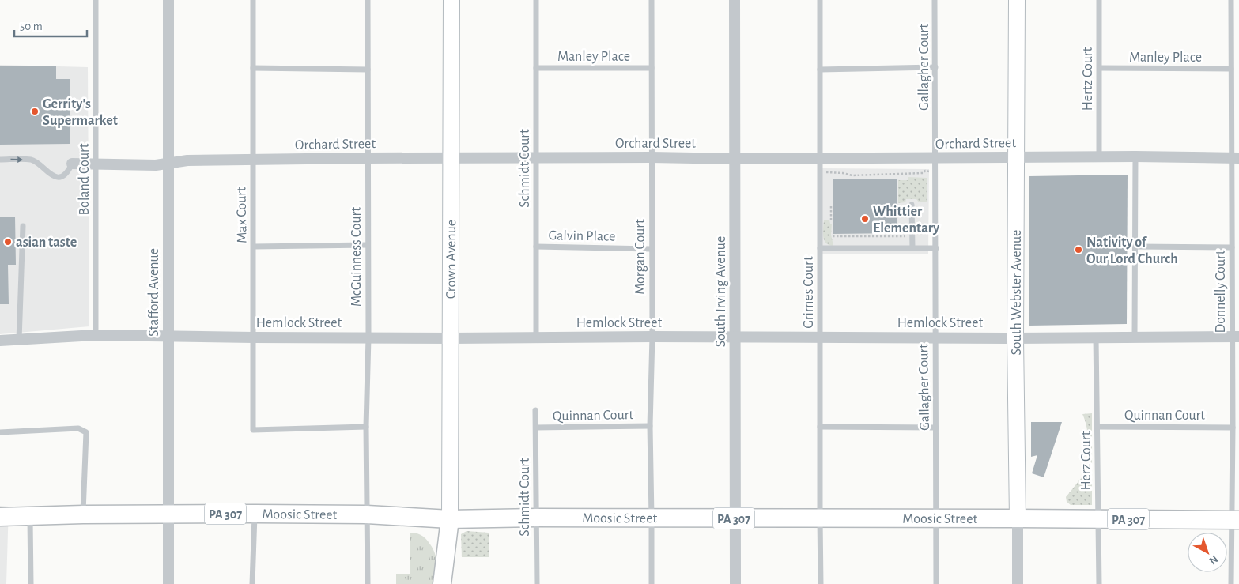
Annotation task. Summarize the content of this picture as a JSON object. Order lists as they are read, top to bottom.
{
  "streets": {
    "main road": [
      "Crown Avenue",
      "South Webster Avenue",
      "PA 307",
      "Moosic Street"
    ],
    "street": [
      "Orchard Street",
      "South Irving Avenue",
      "Stafford Avenue",
      "Hemlock Street"
    ],
    "lane": [
      "Manley Place",
      "Gallagher Court",
      "Hertz Court",
      "Schmidt Court",
      "Boland Court",
      "Max Court",
      "Galvin Place",
      "McGuinness Court",
      "Morgan Court",
      "Donnelly Court",
      "Grimes Court",
      "Quinnan Court",
      "Herz Court"
    ]
  },
  "crossings": [
    ["Manley Place", "Hertz Court"],
    ["Manley Place", "Schmidt Court"],
    ["Manley Place", "Morgan Court"],
    ["Manley Place", "Donnelly Court"],
    ["Gallagher Court", "Orchard Street"],
    ["Gallagher Court", "Hemlock Street"],
    ["Gallagher Court", "Moosic Street"],
    ["Hertz Court", "Orchard Street"],
    ["Orchard Street", "Schmidt Court"],
    ["Orchard Street", "Boland Court"],
    ["Orchard Street", "Max Court"],
    ["Orchard Street", "McGuinness Court"],
    ["Orchard Street", "Morgan Court"],
    ["Orchard Street", "Crown Avenue"],
    ["Orchard Street", "South Irving Avenue"],
    ["Orchard Street", "Donnelly Court"],
    ["Orchard Street", "Stafford Avenue"],
    ["Orchard Street", "Grimes Court"],
    ["Orchard Street", "South Webster Avenue"],
    ["Schmidt Court", "Galvin Place"],
    ["Schmidt Court", "Hemlock Street"],
    ["Schmidt Court", "Quinnan Court"],
    ["Schmidt Court", "Moosic Street"],
    ["Boland Court", "Hemlock Street"],
    ["Max Court", "McGuinness Court"],
    ["Max Court", "Hemlock Street"],
    ["Galvin Place", "Morgan Court"],
    ["McGuinness Court", "Hemlock Street"],
    ["McGuinness Court", "Moosic Street"],
    ["Morgan Court", "Hemlock Street"],
    ["Morgan Court", "Quinnan Court"],
    ["Morgan Court", "Moosic Street"],
    ["Crown Avenue", "Hemlock Street"],
    ["Crown Avenue", "Moosic Street"],
    ["South Irving Avenue", "Hemlock Street"],
    ["South Irving Avenue", "Moosic Street"],
    ["Donnelly Court", "Hemlock Street"],
    ["Donnelly Court", "Quinnan Court"],
    ["Donnelly Court", "Moosic Street"],
    ["Stafford Avenue", "Hemlock Street"],
    ["Stafford Avenue", "Moosic Street"],
    ["Grimes Court", "Hemlock Street"],
    ["Grimes Court", "Moosic Street"],
    ["South Webster Avenue", "Hemlock Street"],
    ["South Webster Avenue", "Moosic Street"],
    ["Hemlock Street", "Herz Court"],
    ["Quinnan Court", "Herz Court"],
    ["Herz Court", "Moosic Street"]
  ],
  "places": [
    "Gerrity's Supermarket",
    "Whittier Elementary",
    "asian taste",
    "Nativity of Our Lord Church"
  ],
  "scale_bar": "50 m",
  "north": "bottom right"
}
